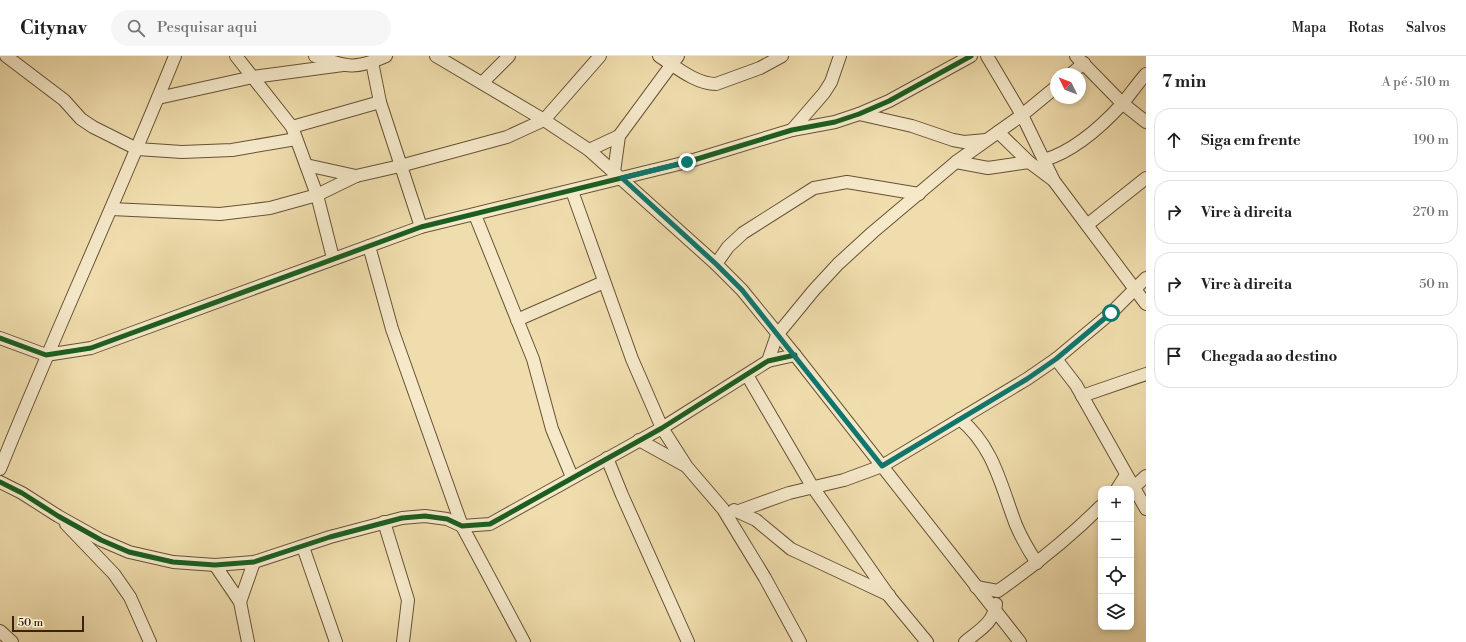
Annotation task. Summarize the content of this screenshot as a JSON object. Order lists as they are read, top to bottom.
{
  "scale_bar": "50 m",
  "north": "top left",
  "page": {
    "header": "Citynav",
    "search": "Pesquisar aqui",
    "nav": ["Mapa", "Rotas", "Salvos"],
    "heading": ["7 min", "A pé · 510 m"],
    "list": [
      ["Siga em frente", "190 m"],
      ["Vire à direita", "270 m"],
      ["Vire à direita", "50 m"],
      "Chegada ao destino"
    ],
    "map_buttons": ["+", "−"],
    "scale": "50 m"
  }
}
